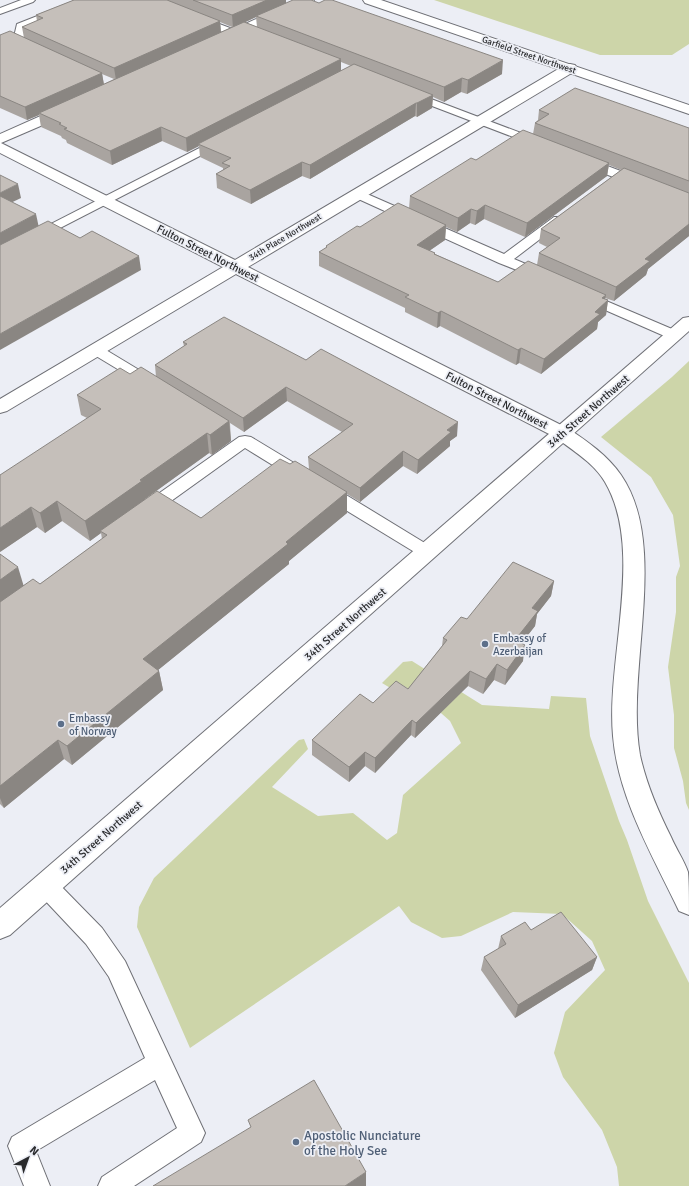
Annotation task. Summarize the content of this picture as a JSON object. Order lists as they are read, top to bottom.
{
  "streets": {
    "street": [
      "Garfield Street Northwest",
      "34th Place Northwest",
      "Fulton Street Northwest",
      "34th Street Northwest"
    ]
  },
  "crossings": [
    ["Garfield Street Northwest", "34th Place Northwest"],
    ["34th Place Northwest", "Fulton Street Northwest"],
    ["Fulton Street Northwest", "34th Street Northwest"]
  ],
  "places": ["Embassy of Azerbaijan", "Embassy of Norway", "Apostolic Nunciature of the Holy See"],
  "north": "top right"
}
